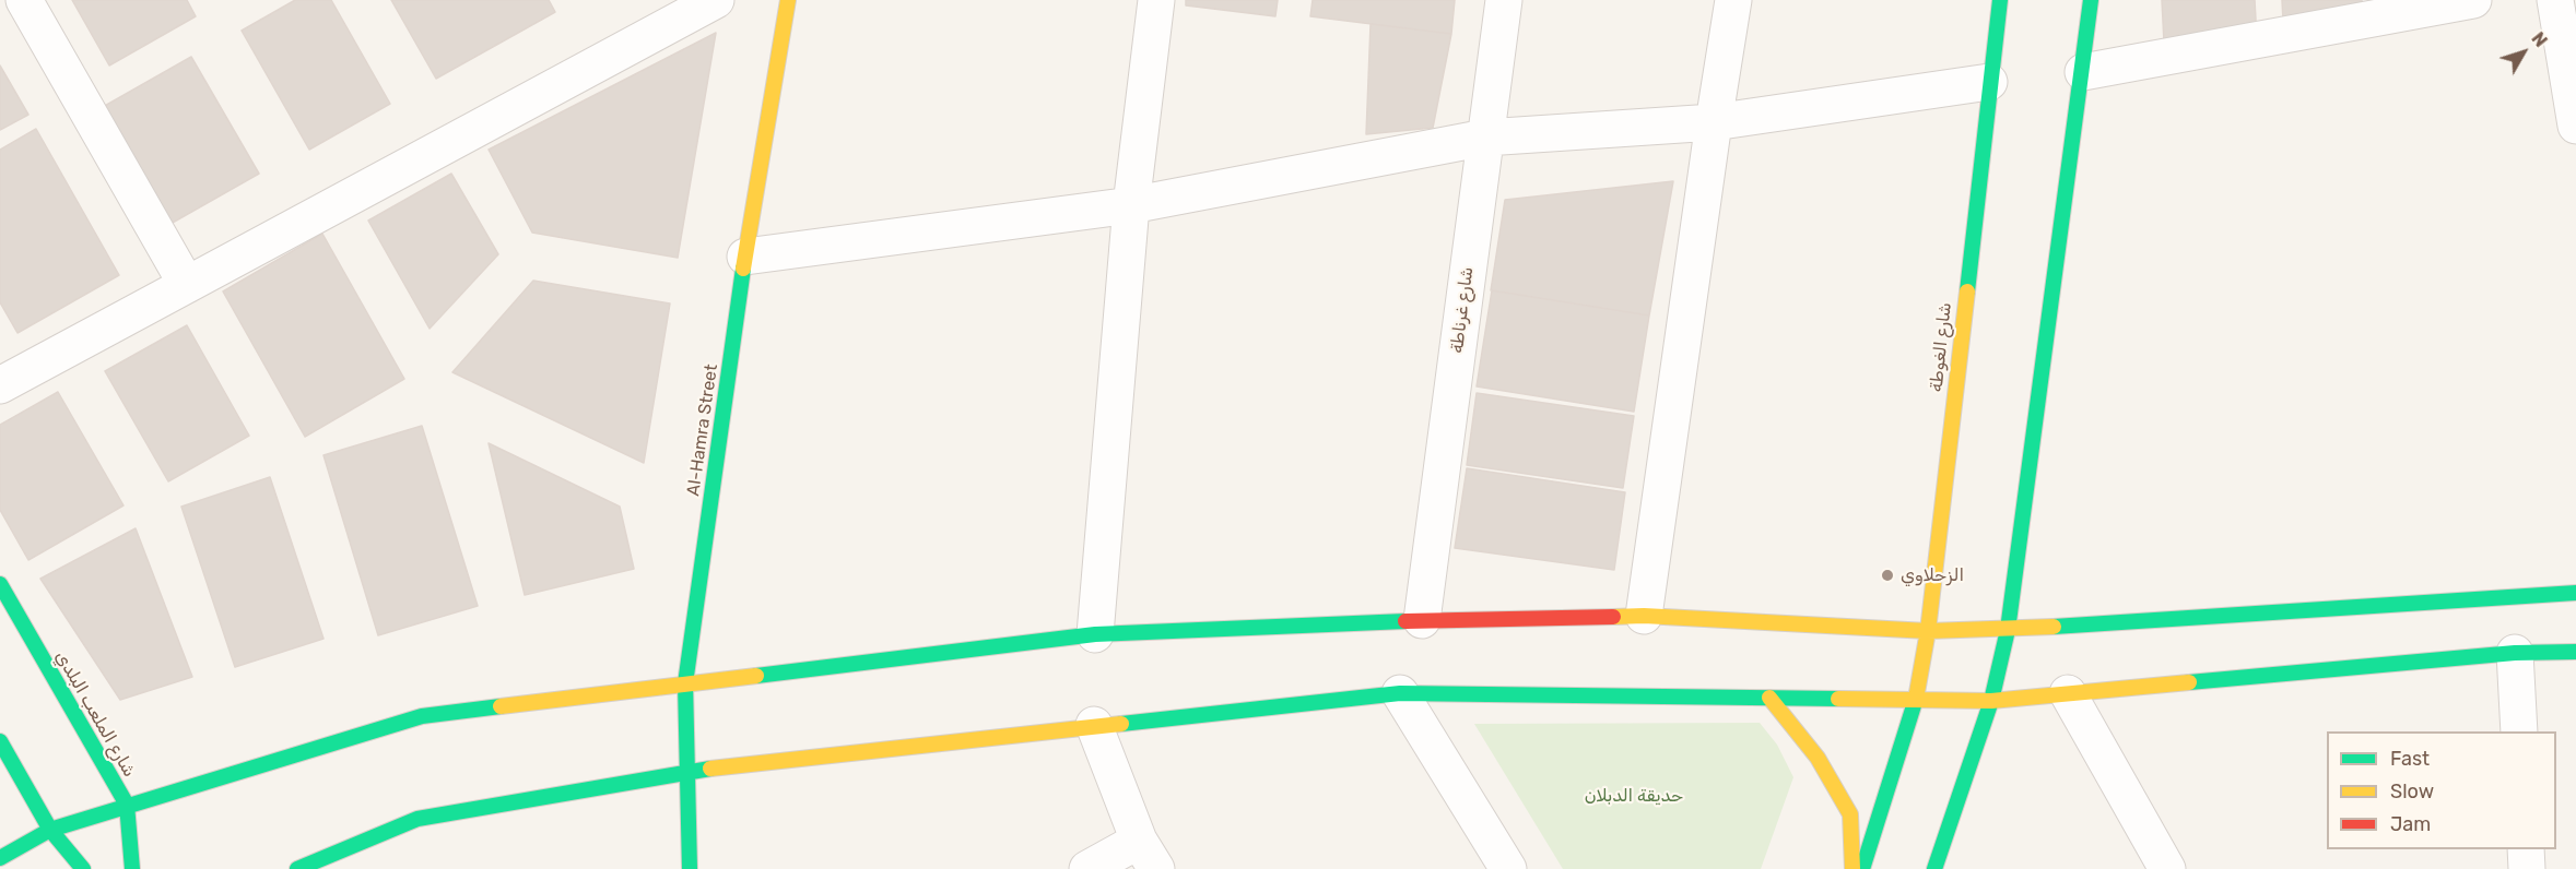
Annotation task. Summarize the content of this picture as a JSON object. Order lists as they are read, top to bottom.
{
  "streets": {
    "main road": ["شارع الغوطة", "Al-Hamra Street", "شارع الملعب البلدي"],
    "street": ["شارع غرناطة"]
  },
  "parks": ["حديقة الدبلان"],
  "places": ["الزحلاوي"],
  "legend": ["Fast", "Slow", "Jam"],
  "north": "top right"
}
